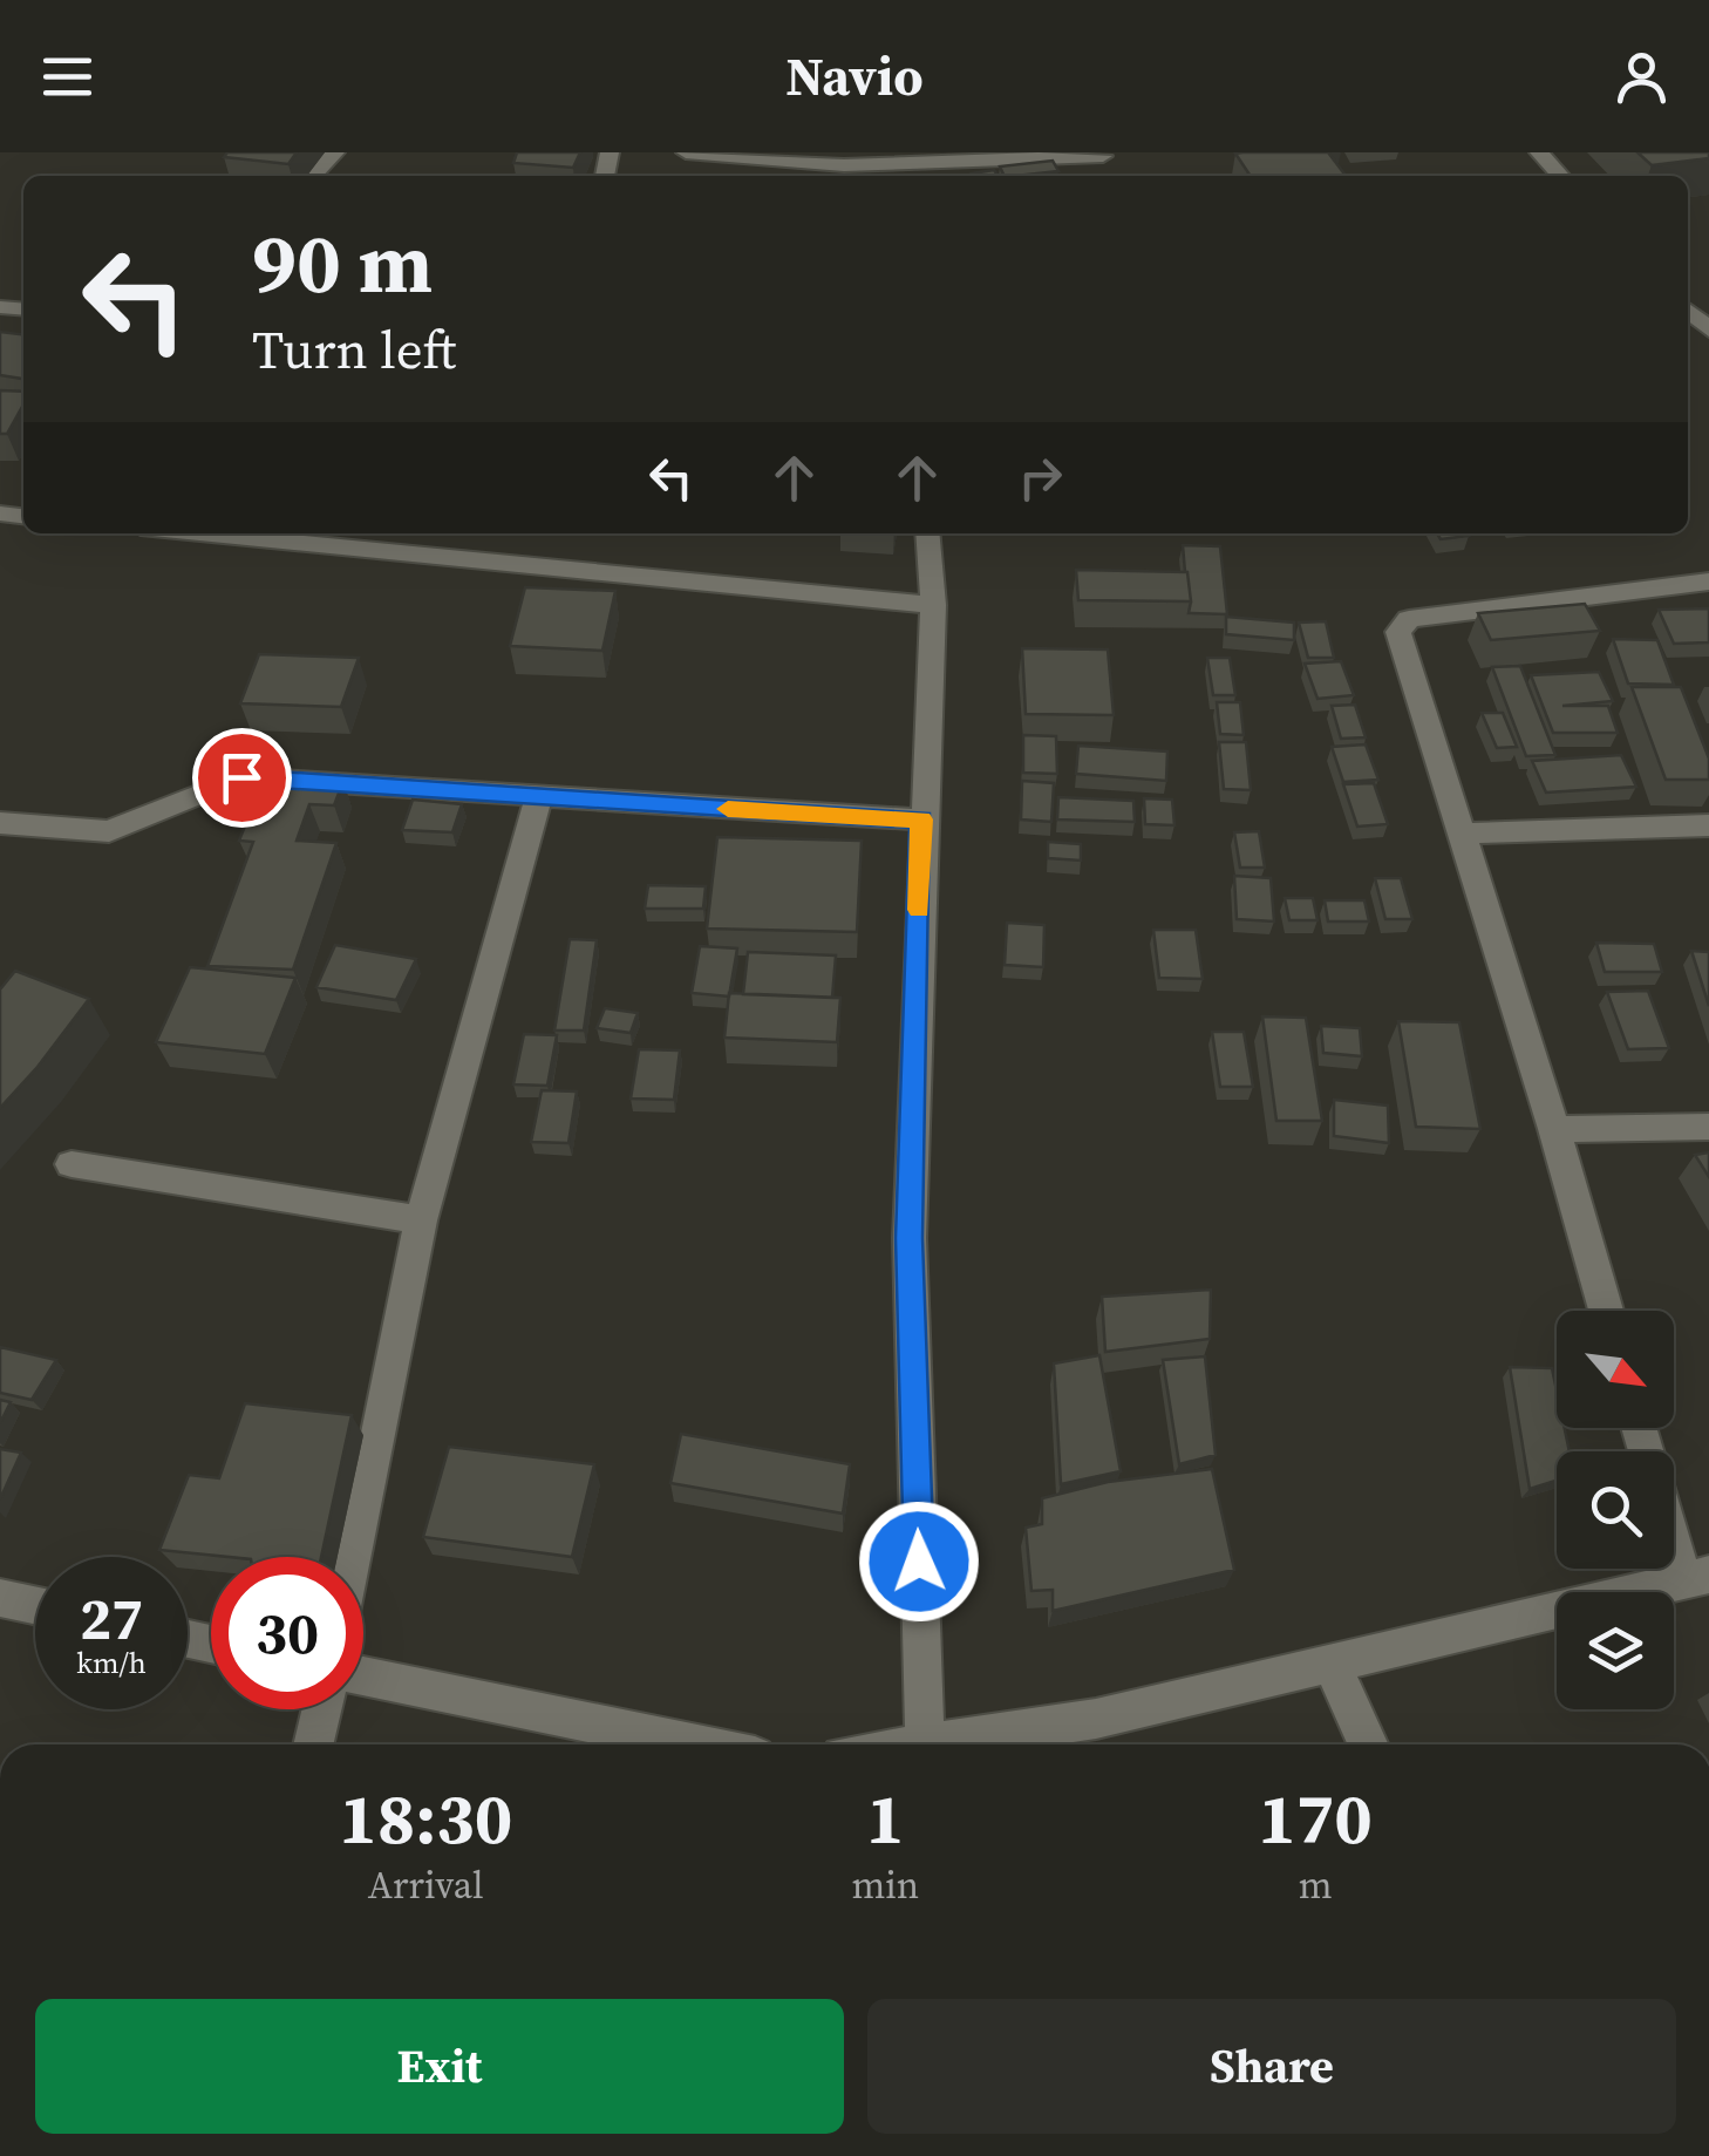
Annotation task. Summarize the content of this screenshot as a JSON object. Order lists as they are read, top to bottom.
{
  "north": "bottom right",
  "page": {
    "header": "Navio",
    "turn": ["90 m", "Turn left"],
    "speed": "27 km/h",
    "limit": "30",
    "eta": [
      "18:30",
      "Arrival",
      "1",
      "min",
      "170",
      "m"
    ],
    "buttons": ["Exit", "Share"]
  }
}
